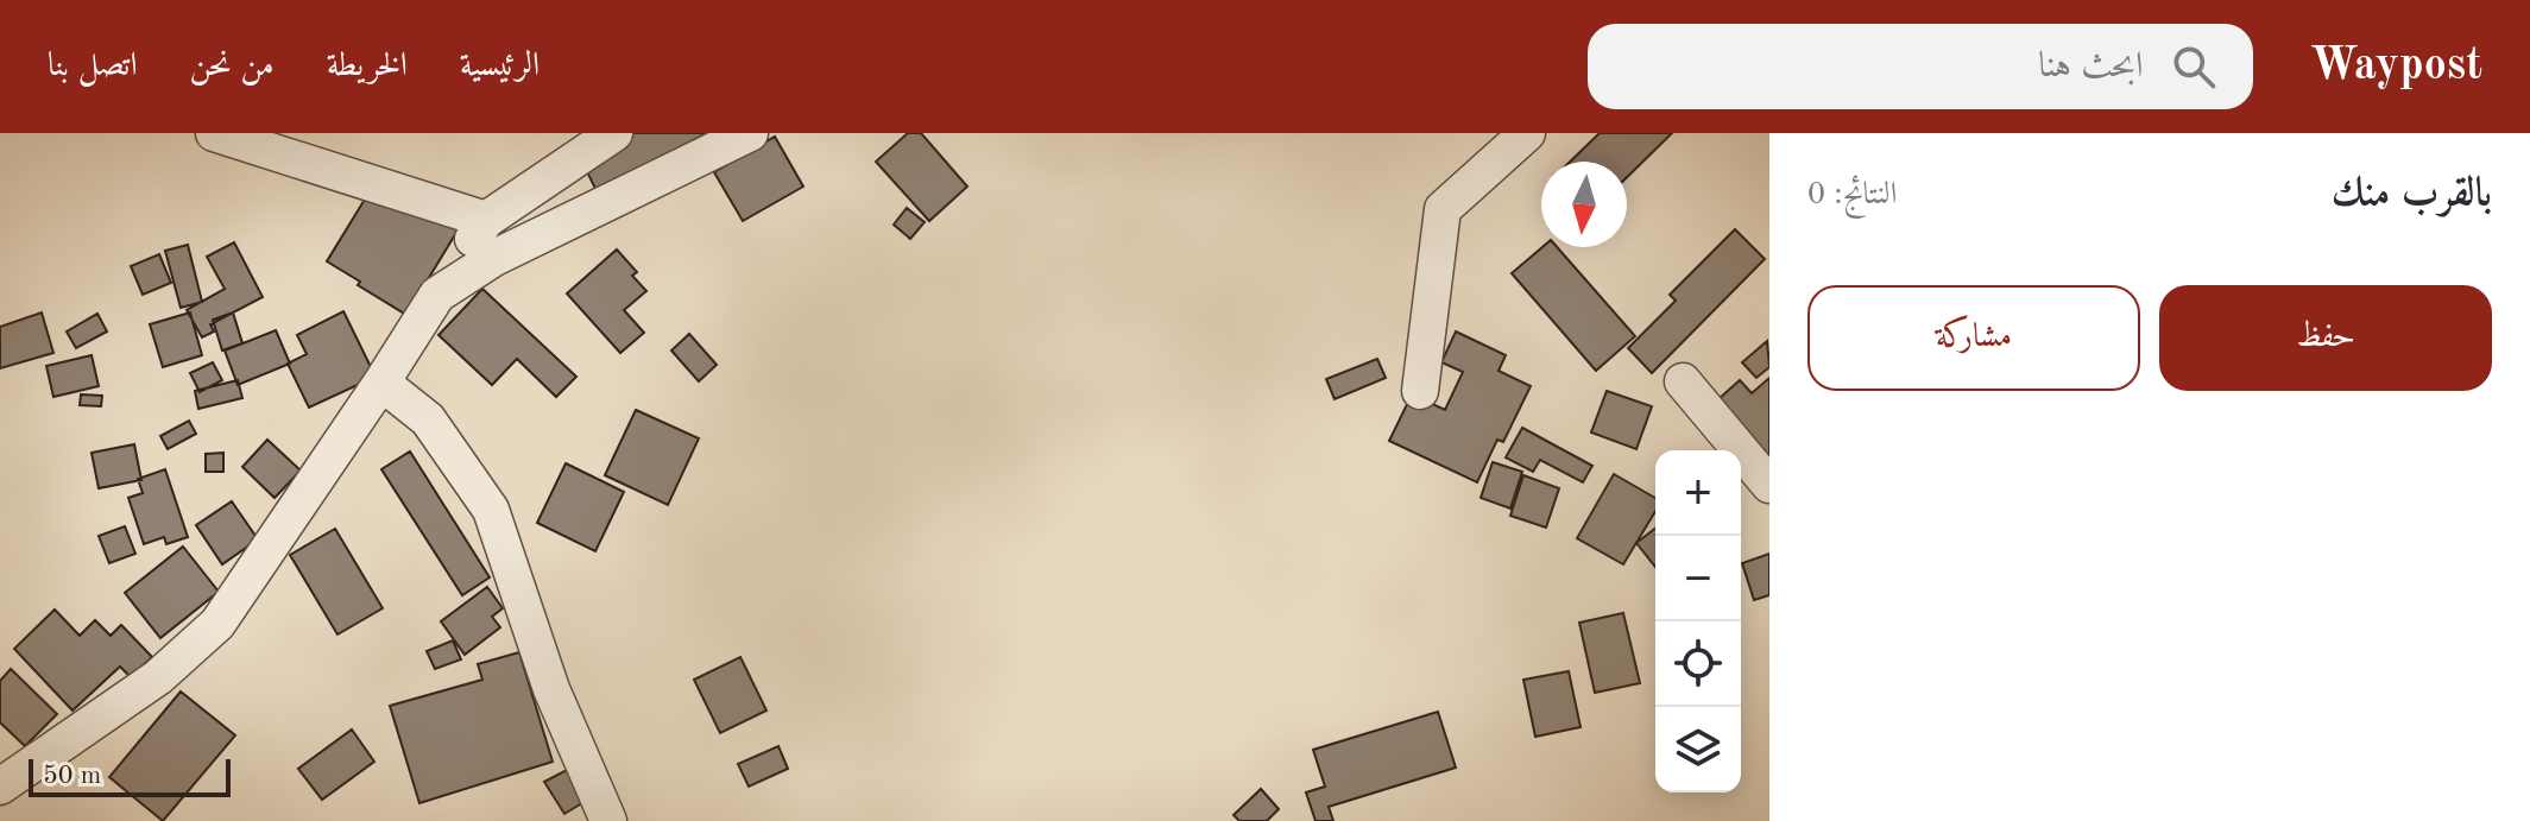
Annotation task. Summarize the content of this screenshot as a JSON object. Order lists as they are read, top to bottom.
{
  "scale_bar": "50 m",
  "north": "bottom",
  "page": {
    "header": "Waypost",
    "search": "ابحث هنا",
    "nav": [
      "الرئيسية",
      "الخريطة",
      "من نحن",
      "اتصل بنا"
    ],
    "heading": ["بالقرب منك", "النتائج: 0"],
    "buttons": ["حفظ", "مشاركة"],
    "map_buttons": ["+", "−"],
    "scale": "50 m"
  }
}
